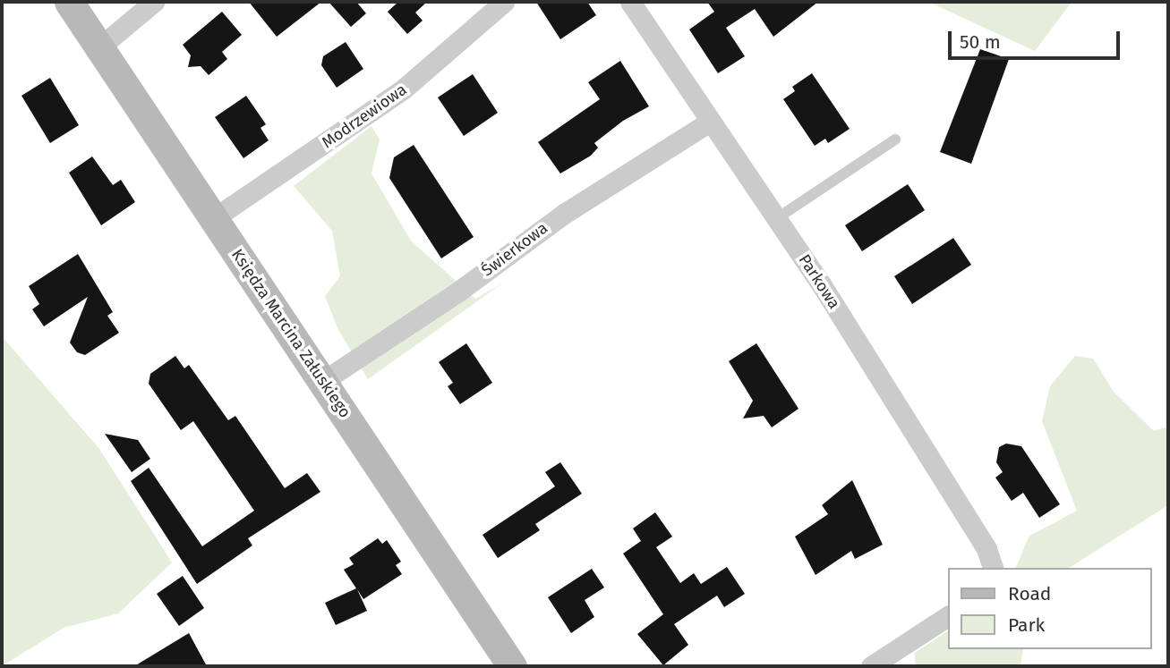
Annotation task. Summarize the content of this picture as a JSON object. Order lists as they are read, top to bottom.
{
  "streets": {
    "street": [
      "Modrzewiowa",
      "Świerkowa",
      "Parkowa",
      "Księdza Marcina Załuskiego"
    ]
  },
  "crossings": [
    ["Modrzewiowa", "Księdza Marcina Załuskiego"],
    ["Świerkowa", "Parkowa"],
    ["Świerkowa", "Księdza Marcina Załuskiego"]
  ],
  "legend": ["Road", "Park"],
  "scale_bar": "50 m"
}
